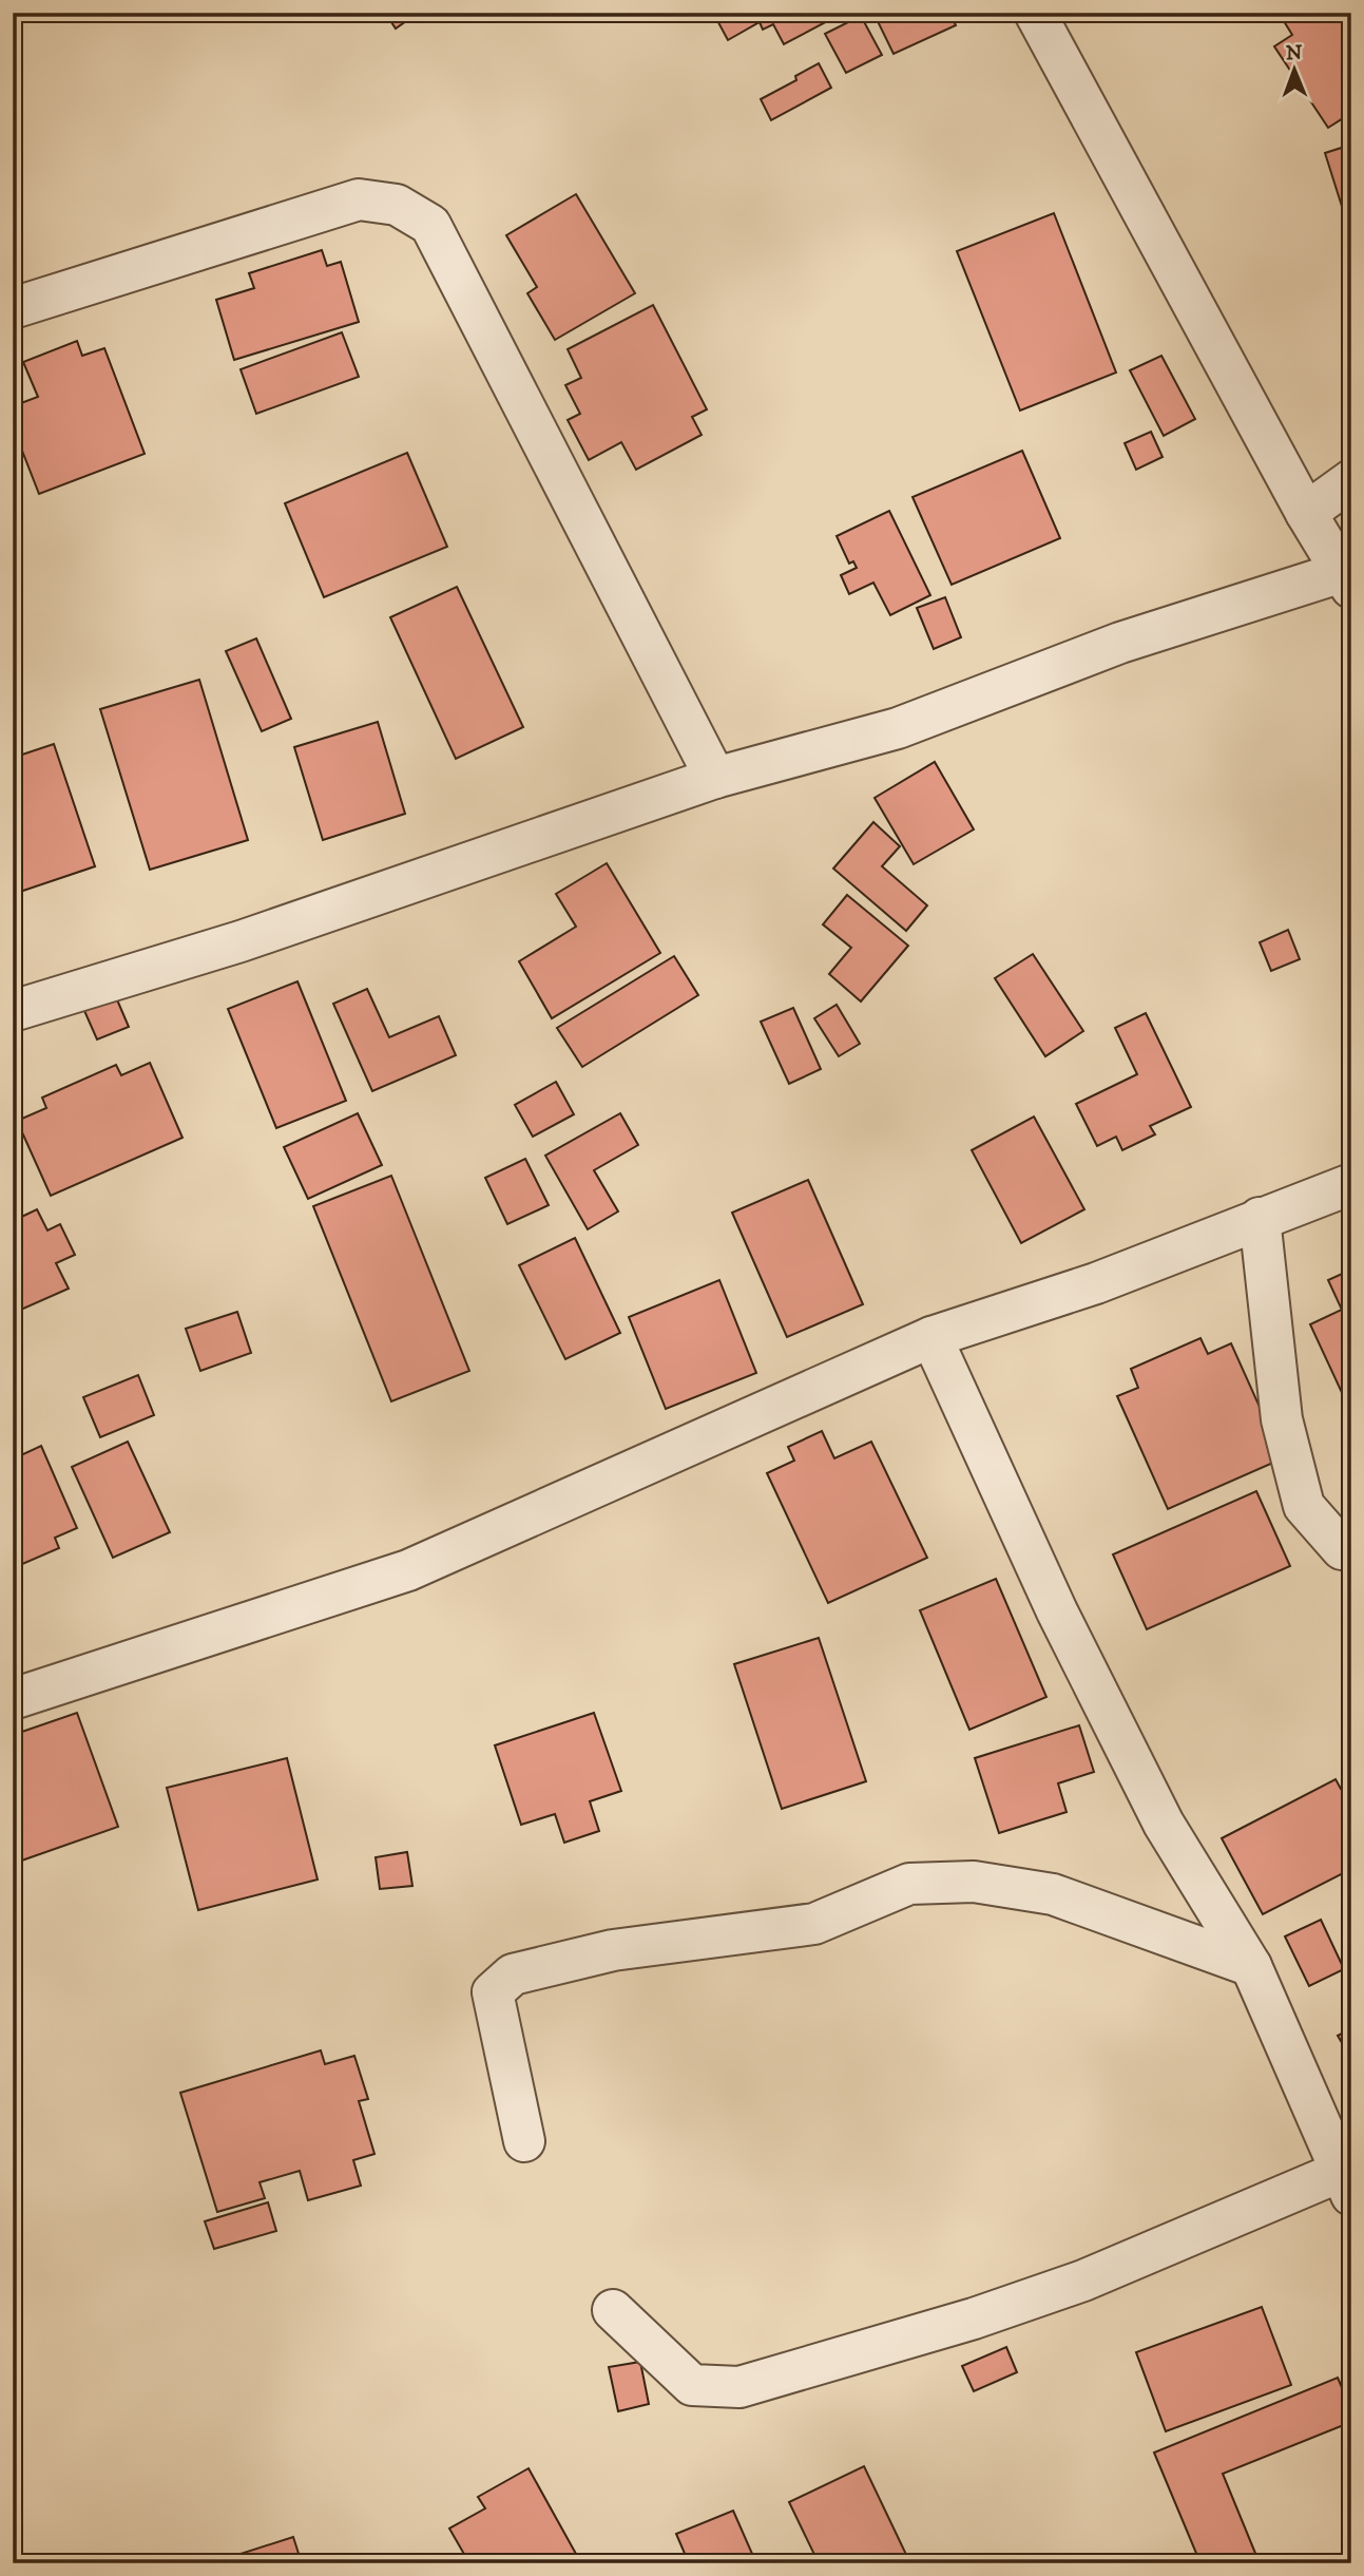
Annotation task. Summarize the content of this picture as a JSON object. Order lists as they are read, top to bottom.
{
  "north": "top"
}
